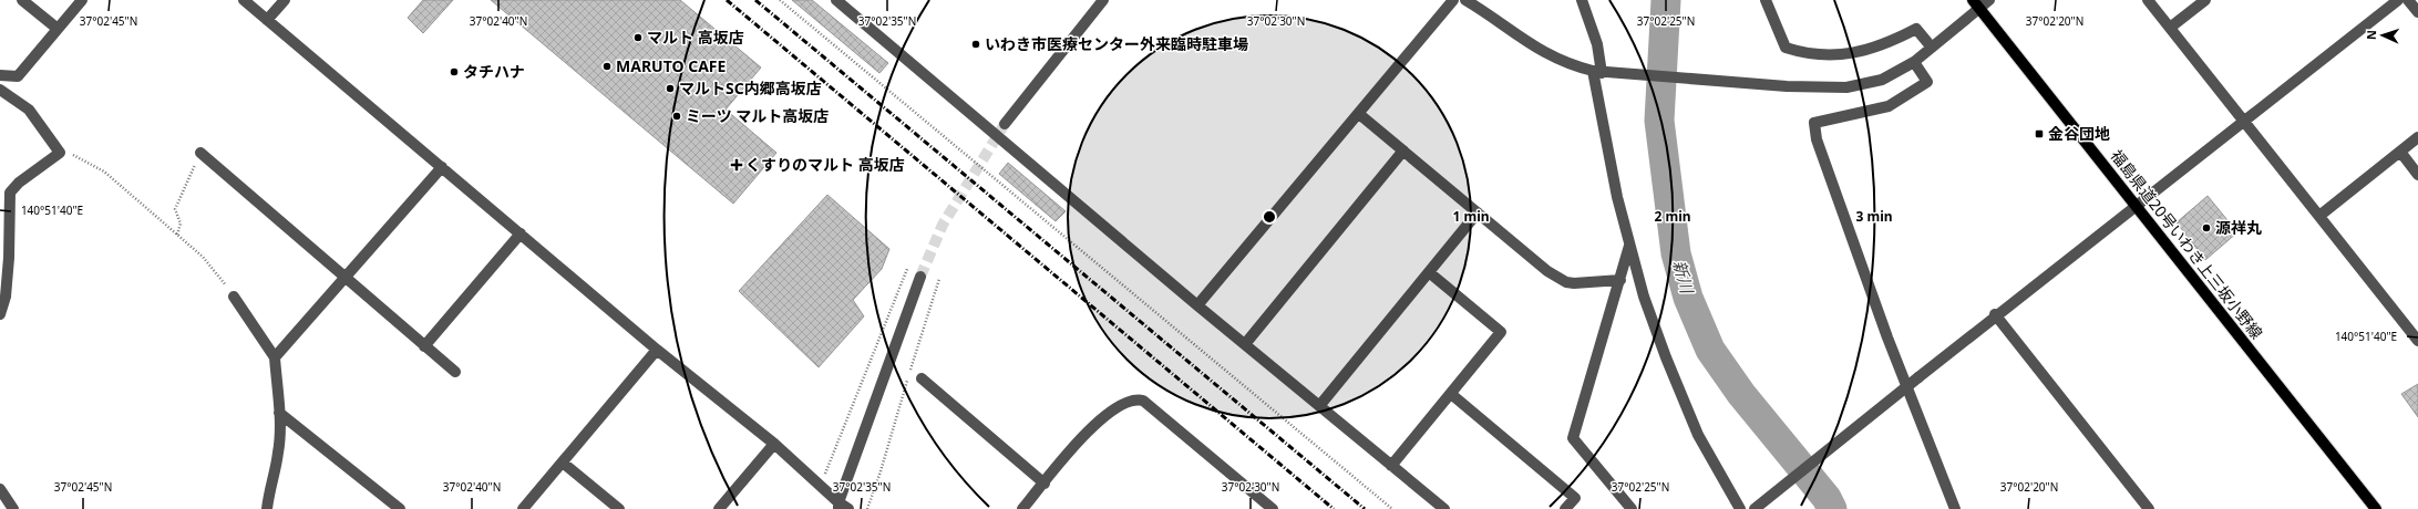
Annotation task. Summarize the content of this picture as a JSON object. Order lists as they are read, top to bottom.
{
  "streets": {
    "main road": ["福島県道20号いわき上三坂小野線"]
  },
  "water": ["新川"],
  "places": {
    "other": [
      "マルト 高坂店",
      "いわき市医療センター外来臨時駐車場",
      "MARUTO CAFE",
      "タチハナ",
      "マルトSC内郷高坂店",
      "ミーツ マルト高坂店",
      "源祥丸"
    ],
    "transit": ["金谷団地"],
    "health": ["くすりのマルト 高坂店"]
  },
  "north": "left",
  "coordinates": [
    "37°02'45\"N",
    "37°02'40\"N",
    "37°02'35\"N",
    "37°02'30\"N",
    "37°02'20\"N",
    "37°02'25\"N",
    "140°51'40\"E"
  ],
  "rings": ["1 min", "2 min", "3 min"]
}
